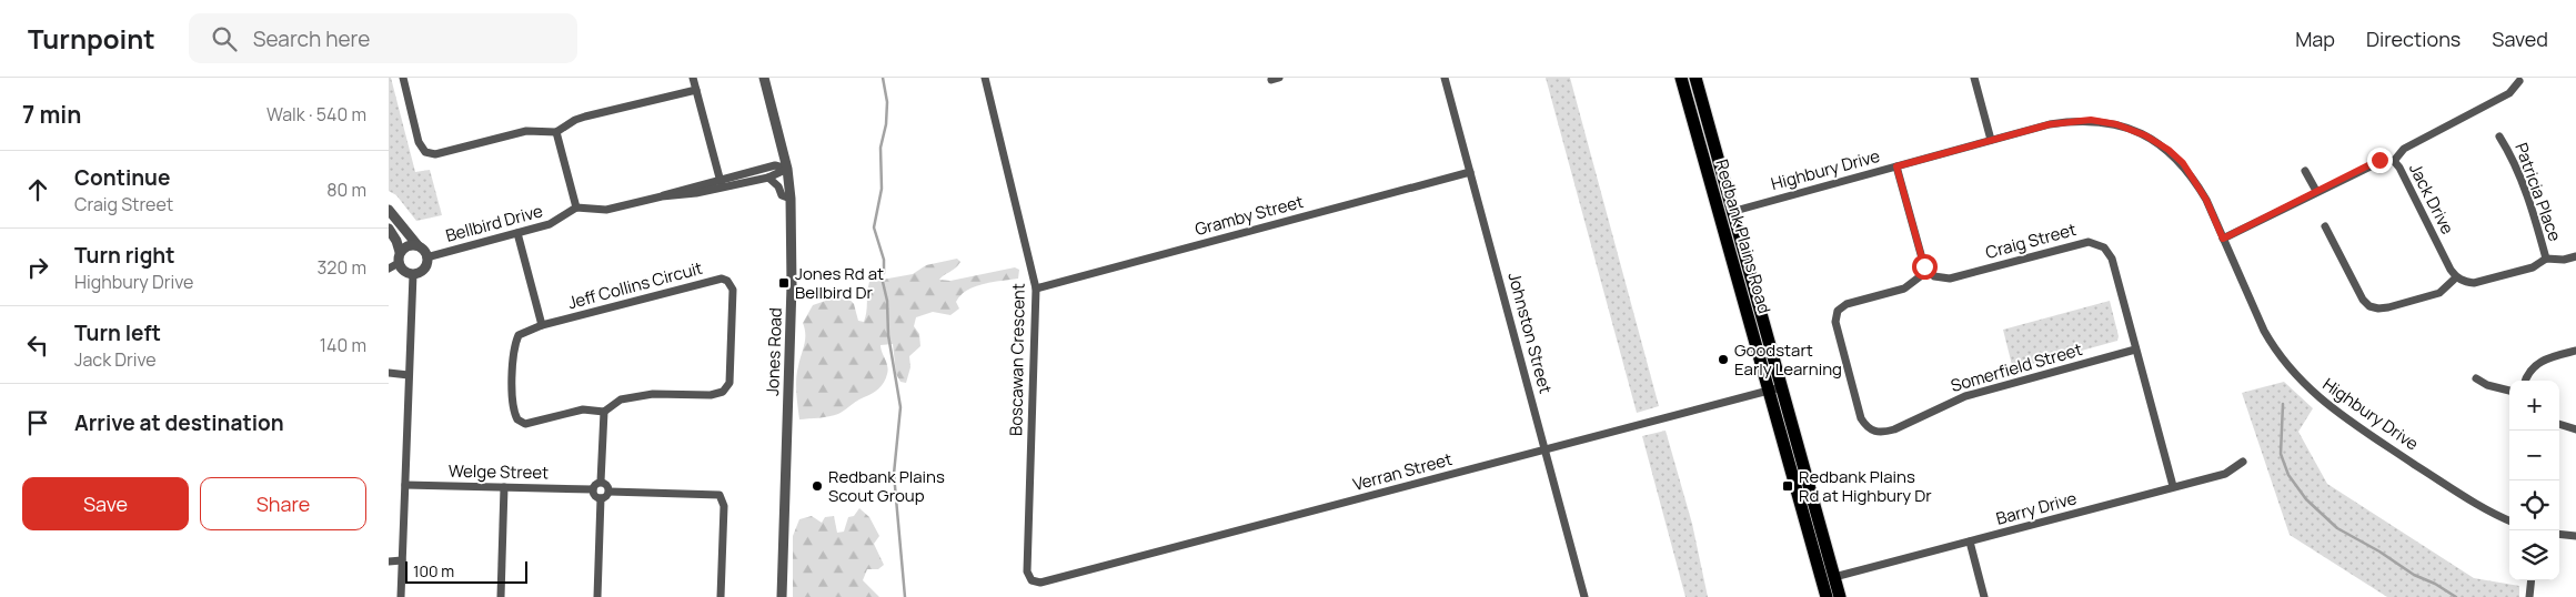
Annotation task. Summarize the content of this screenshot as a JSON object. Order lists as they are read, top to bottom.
{
  "streets": {
    "main road": ["Redbank Plains Road"],
    "street": [
      "Highbury Drive",
      "Patricia Place",
      "Jack Drive",
      "Gramby Street",
      "Bellbird Drive",
      "Craig Street",
      "Jeff Collins Circuit",
      "Johnston Street",
      "Jones Road",
      "Boscawan Crescent",
      "Somerfield Street",
      "Welge Street",
      "Verran Street",
      "Barry Drive"
    ]
  },
  "crossings": [
    ["Highbury Drive", "Jack Drive"],
    ["Highbury Drive", "Redbank Plains Road"],
    ["Gramby Street", "Johnston Street"],
    ["Gramby Street", "Boscawan Crescent"],
    ["Redbank Plains Road", "Verran Street"],
    ["Redbank Plains Road", "Barry Drive"],
    ["Craig Street", "Somerfield Street"],
    ["Craig Street", "Barry Drive"],
    ["Johnston Street", "Verran Street"],
    ["Boscawan Crescent", "Verran Street"]
  ],
  "places": {
    "transit": ["Jones Rd at Bellbird Dr", "Redbank Plains Rd at Highbury Dr"],
    "other": ["Goodstart Early Learning", "Redbank Plains Scout Group"]
  },
  "scale_bar": "100 m",
  "page": {
    "header": "Turnpoint",
    "search": "Search here",
    "nav": ["Map", "Directions", "Saved"],
    "heading": ["7 min", "Walk · 540 m"],
    "list": [
      ["Continue", "Craig Street", "80 m"],
      ["Turn right", "Highbury Drive", "320 m"],
      ["Turn left", "Jack Drive", "140 m"],
      "Arrive at destination"
    ],
    "map_buttons": ["+", "−"],
    "buttons": ["Save", "Share"],
    "scale": "100 m"
  }
}
